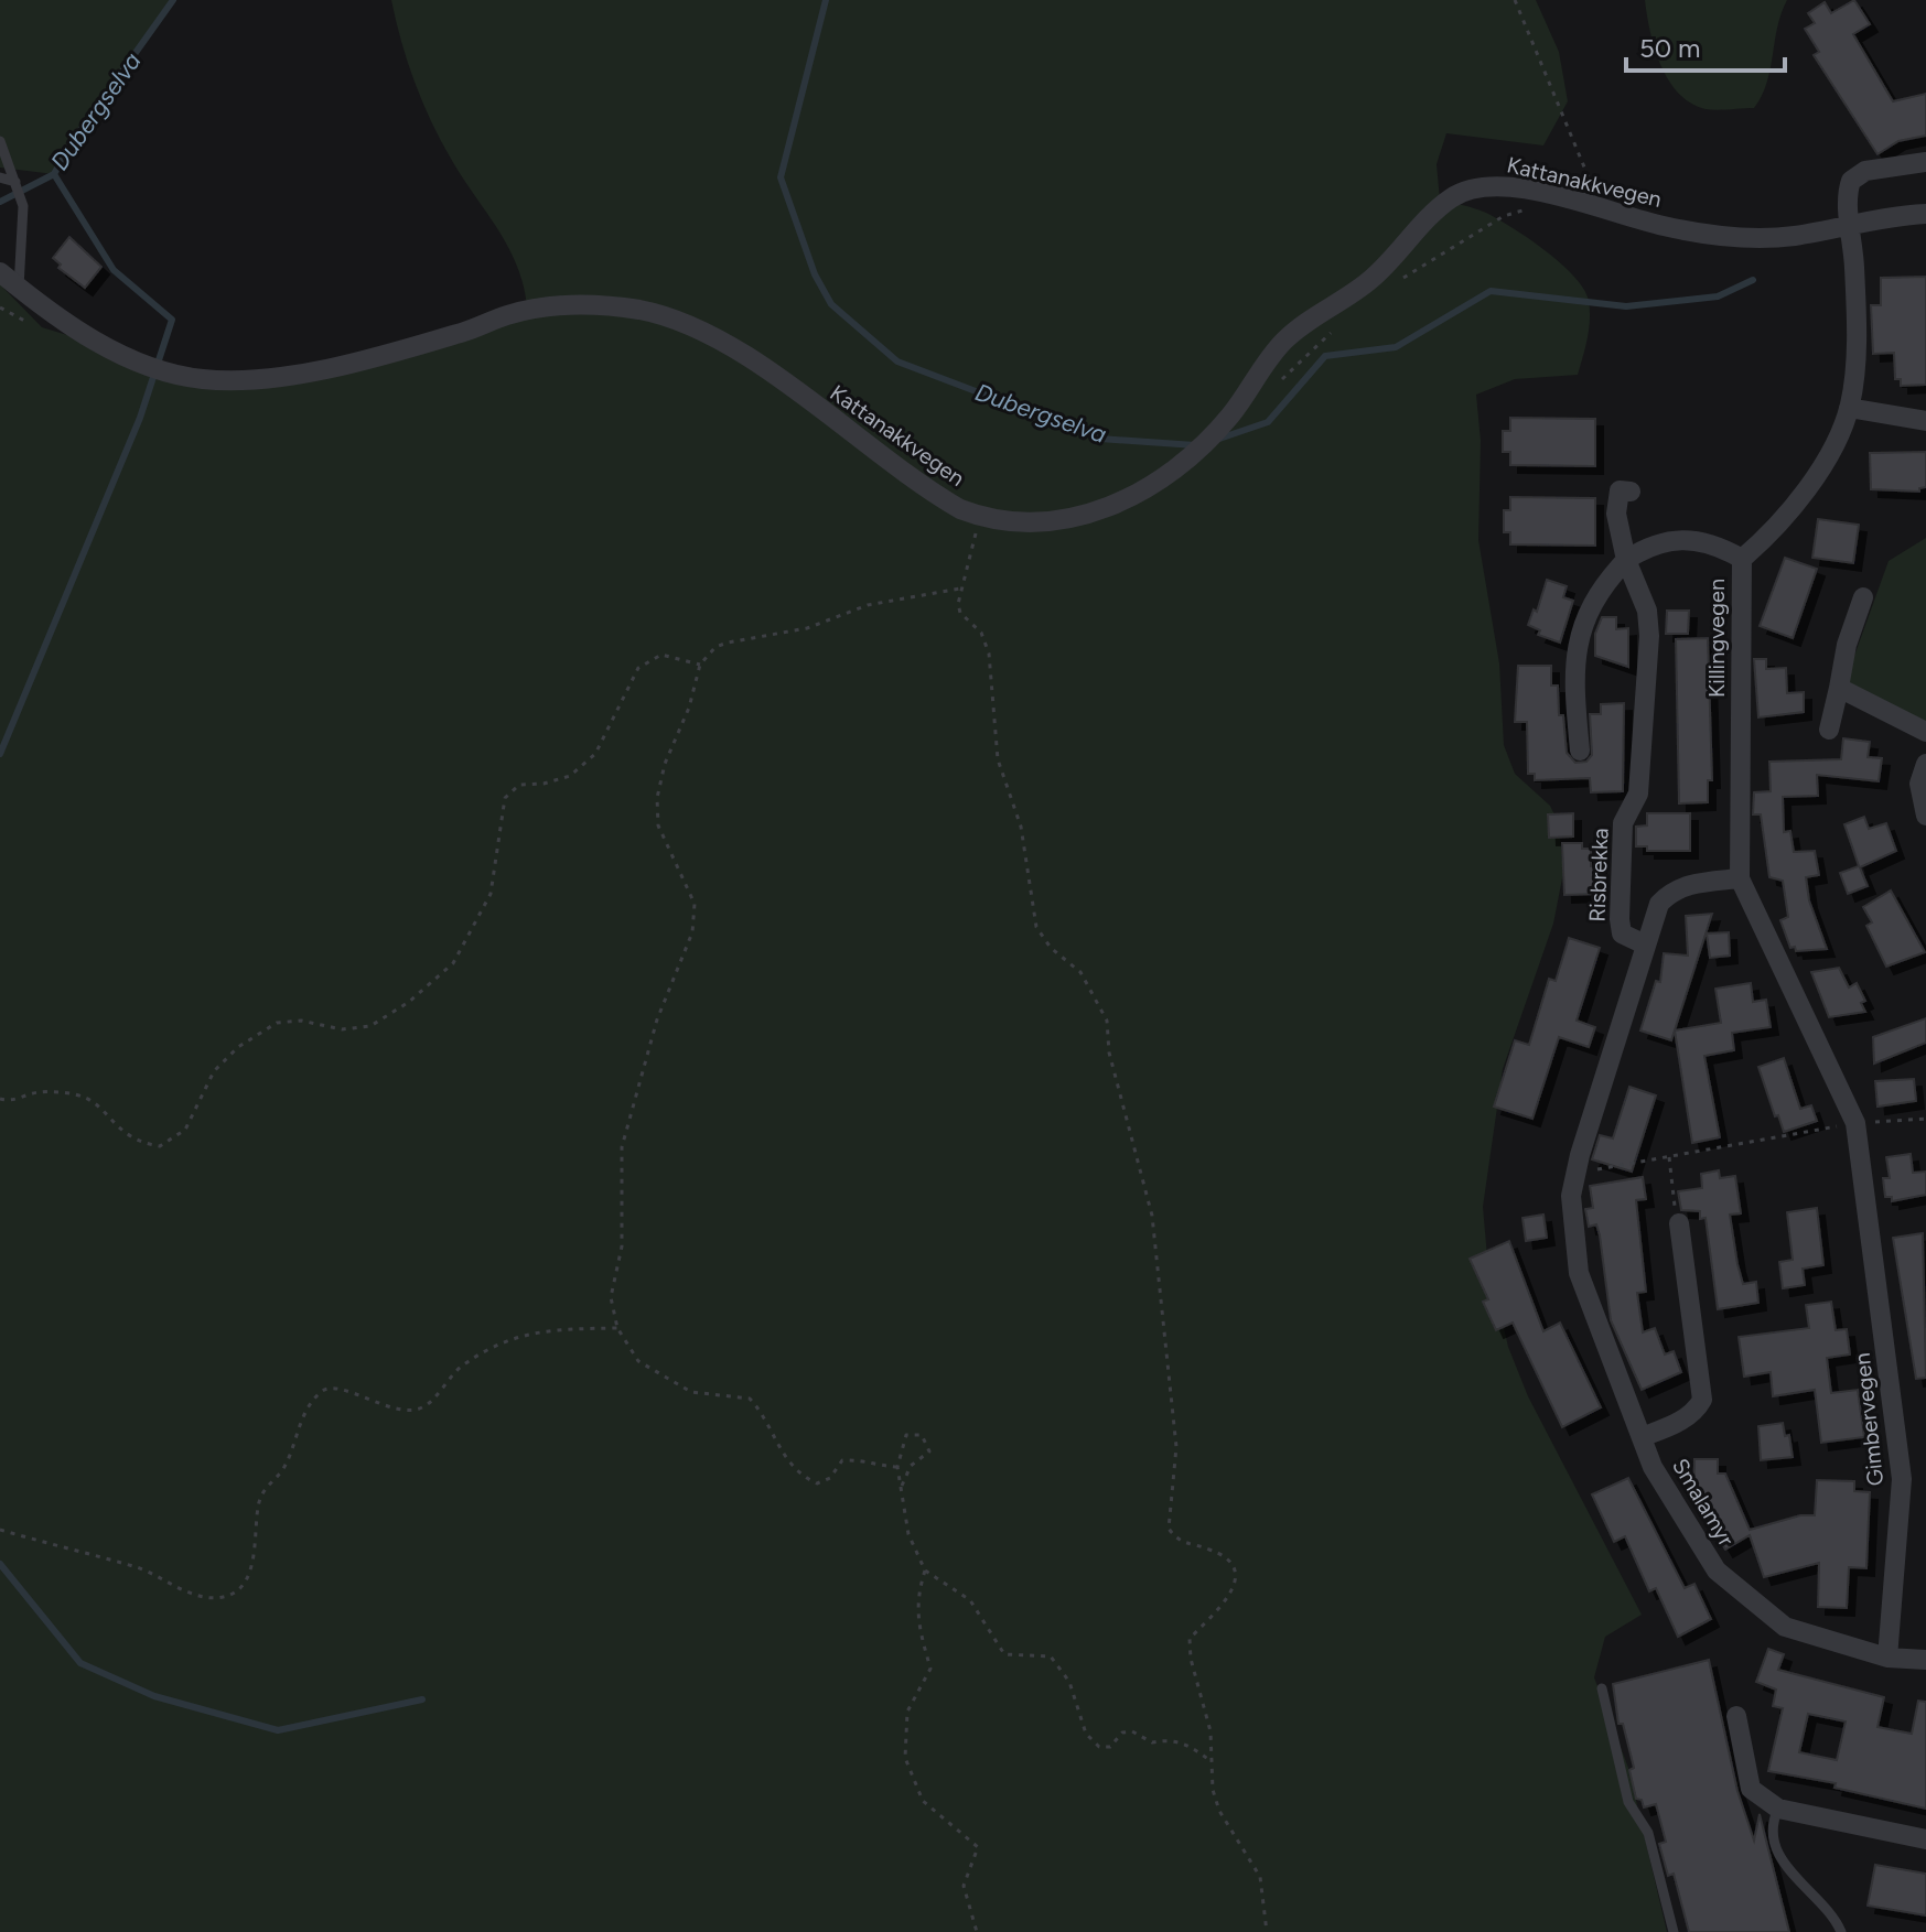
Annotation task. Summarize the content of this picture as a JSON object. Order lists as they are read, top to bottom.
{
  "streets": {
    "street": [
      "Kattanakkvegen",
      "Killingvegen",
      "Risbrekka",
      "Gimbervegen",
      "Smalamyr"
    ]
  },
  "crossings": [
    ["Kattanakkvegen", "Killingvegen"],
    ["Killingvegen", "Gimbervegen"],
    ["Gimbervegen", "Smalamyr"]
  ],
  "water": ["Dubergselva"],
  "scale_bar": "50 m"
}
